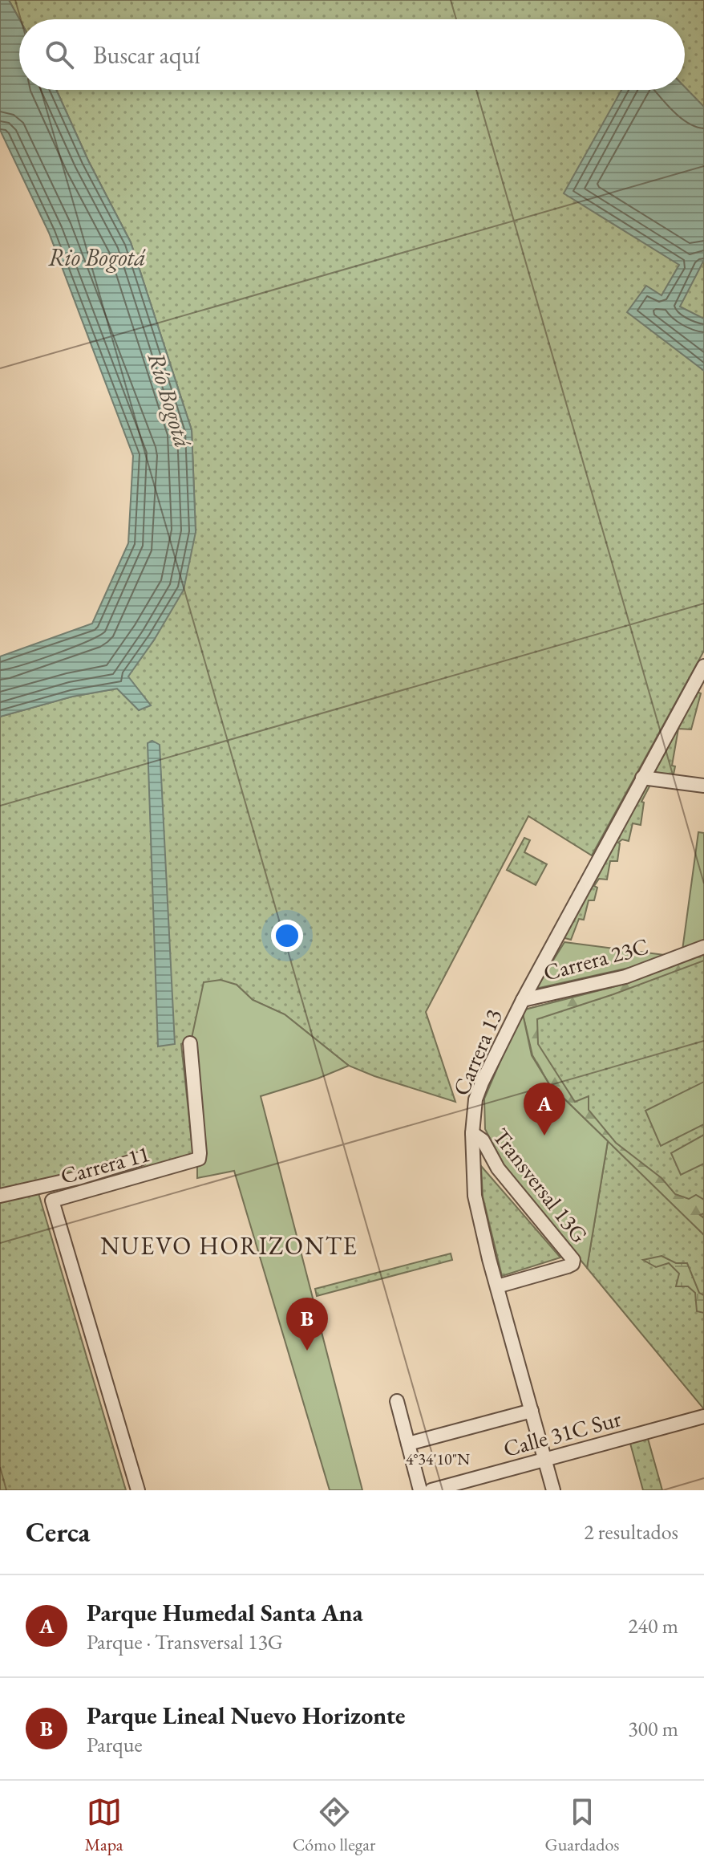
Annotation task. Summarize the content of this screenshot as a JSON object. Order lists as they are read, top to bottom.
{
  "streets": {
    "street": [
      "Carrera 23C",
      "Carrera 13",
      "Carrera 11",
      "Transversal 13G",
      "Calle 31C Sur"
    ]
  },
  "crossings": [
    ["Carrera 23C", "Carrera 13"],
    ["Carrera 13", "Transversal 13G"],
    ["Carrera 13", "Calle 31C Sur"]
  ],
  "districts": ["NUEVO HORIZONTE"],
  "water": ["Rio Bogotá", "Río Bogotá"],
  "page": {
    "search": "Buscar aquí",
    "pins": ["A", "B"],
    "heading": ["Cerca", "2 resultados"],
    "list": [
      {
        "mark": "A",
        "name": "Parque Humedal Santa Ana",
        "note": "Parque · Transversal 13G",
        "value": "240 m"
      },
      {
        "mark": "B",
        "name": "Parque Lineal Nuevo Horizonte",
        "note": "Parque",
        "value": "300 m"
      }
    ],
    "nav": ["Mapa", "Cómo llegar", "Guardados"]
  },
  "coordinates": ["4°34'10\"N"]
}
